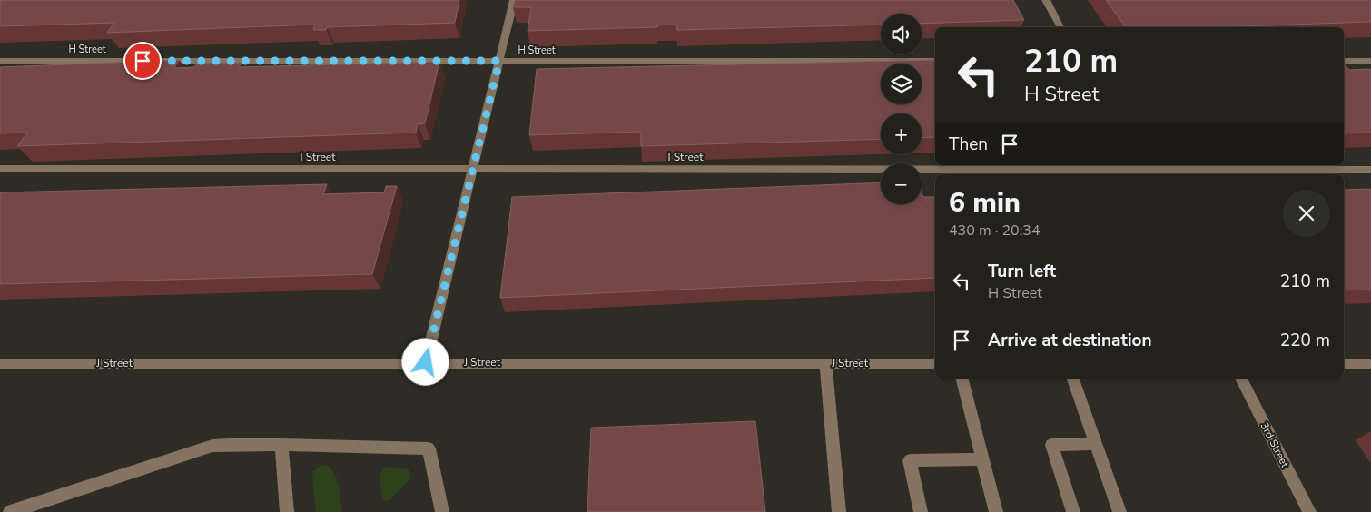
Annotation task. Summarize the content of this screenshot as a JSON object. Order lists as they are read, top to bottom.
{
  "streets": {
    "street": [
      "H Street",
      "I Street",
      "J Street",
      "3rd Street"
    ]
  },
  "page": {
    "map_buttons": ["+", "−"],
    "turn": ["210 m", "H Street"],
    "then": "Then",
    "heading": ["6 min", "430 m · 20:34"],
    "list": [
      {
        "name": "Turn left",
        "note": "H Street",
        "value": "210 m"
      },
      {
        "name": "Arrive at destination",
        "value": "220 m"
      }
    ]
  }
}
